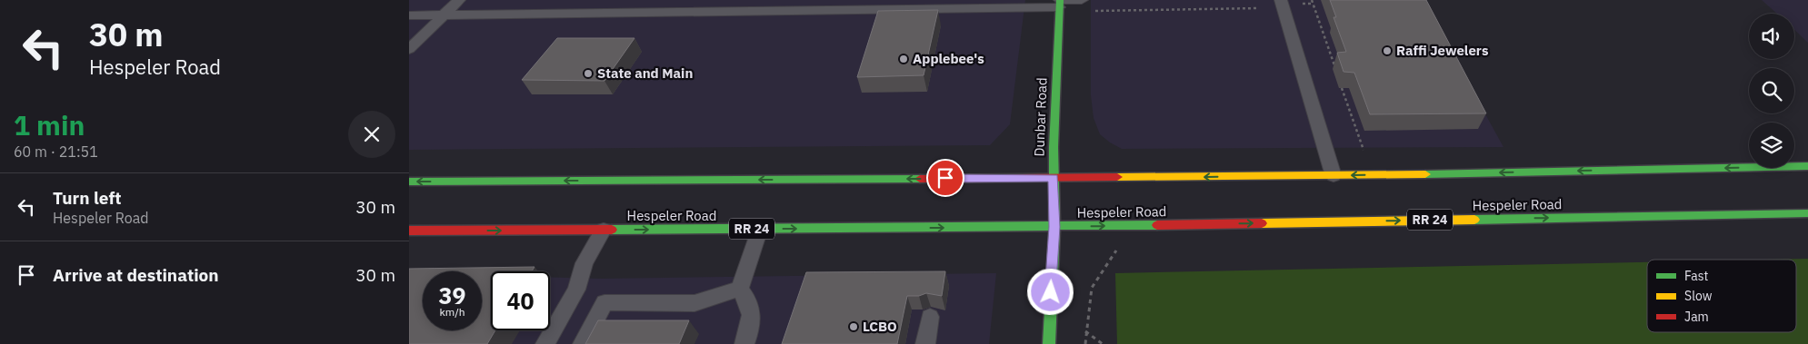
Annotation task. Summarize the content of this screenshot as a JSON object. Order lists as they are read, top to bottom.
{
  "streets": {
    "main road": ["Dunbar Road", "Hespeler Road", "RR 24"]
  },
  "crossings": [
    ["Dunbar Road", "Hespeler Road"]
  ],
  "places": [
    "Raffi Jewelers",
    "Applebee's",
    "State and Main",
    "LCBO"
  ],
  "legend": ["Fast", "Slow", "Jam"],
  "page": {
    "turn": ["30 m", "Hespeler Road"],
    "heading": ["1 min", "60 m · 21:51"],
    "list": [
      {
        "name": "Turn left",
        "note": "Hespeler Road",
        "value": "30 m"
      },
      {
        "name": "Arrive at destination",
        "value": "30 m"
      }
    ],
    "speed": "39 km/h",
    "limit": "40"
  }
}
